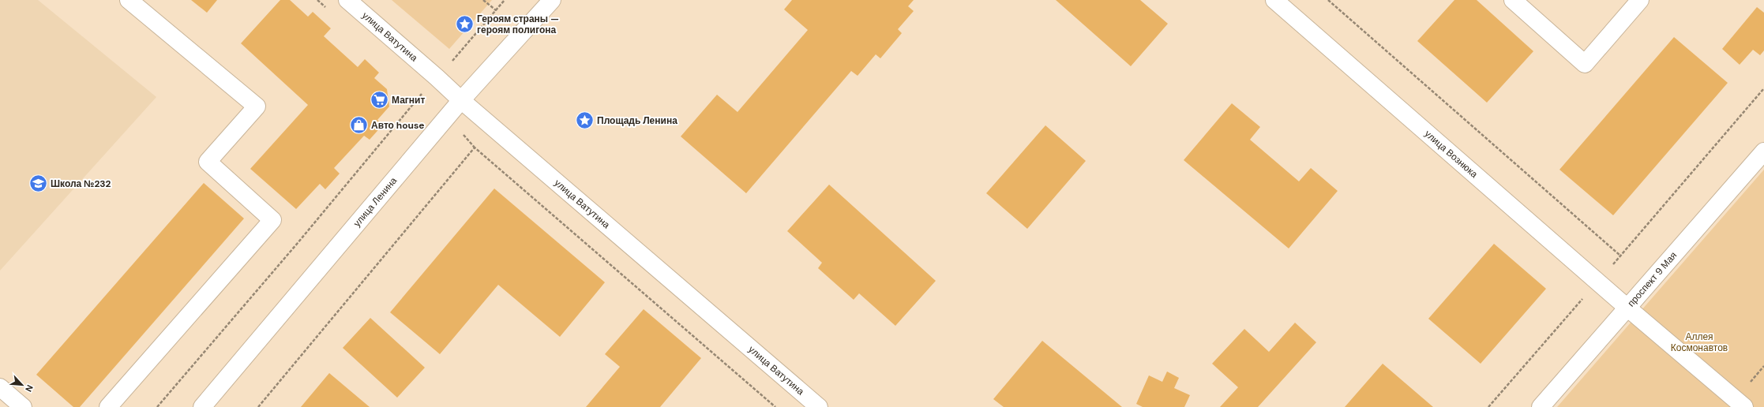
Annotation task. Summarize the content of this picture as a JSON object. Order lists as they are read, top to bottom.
{
  "streets": {
    "street": [
      "улица Ватутина",
      "улица Вознюка",
      "улица Ленина",
      "проспект 9 Мая"
    ]
  },
  "crossings": [
    ["улица Ватутина", "улица Ленина"],
    ["улица Вознюка", "проспект 9 Мая"]
  ],
  "parks": ["Аллея Космонавтов"],
  "places": {
    "place": ["Героям страны — героям полигона", "Площадь Ленина"],
    "supermarket": ["Магнит"],
    "shop": ["Авто house"],
    "school or university": ["Школа №232"]
  },
  "north": "bottom right"
}
